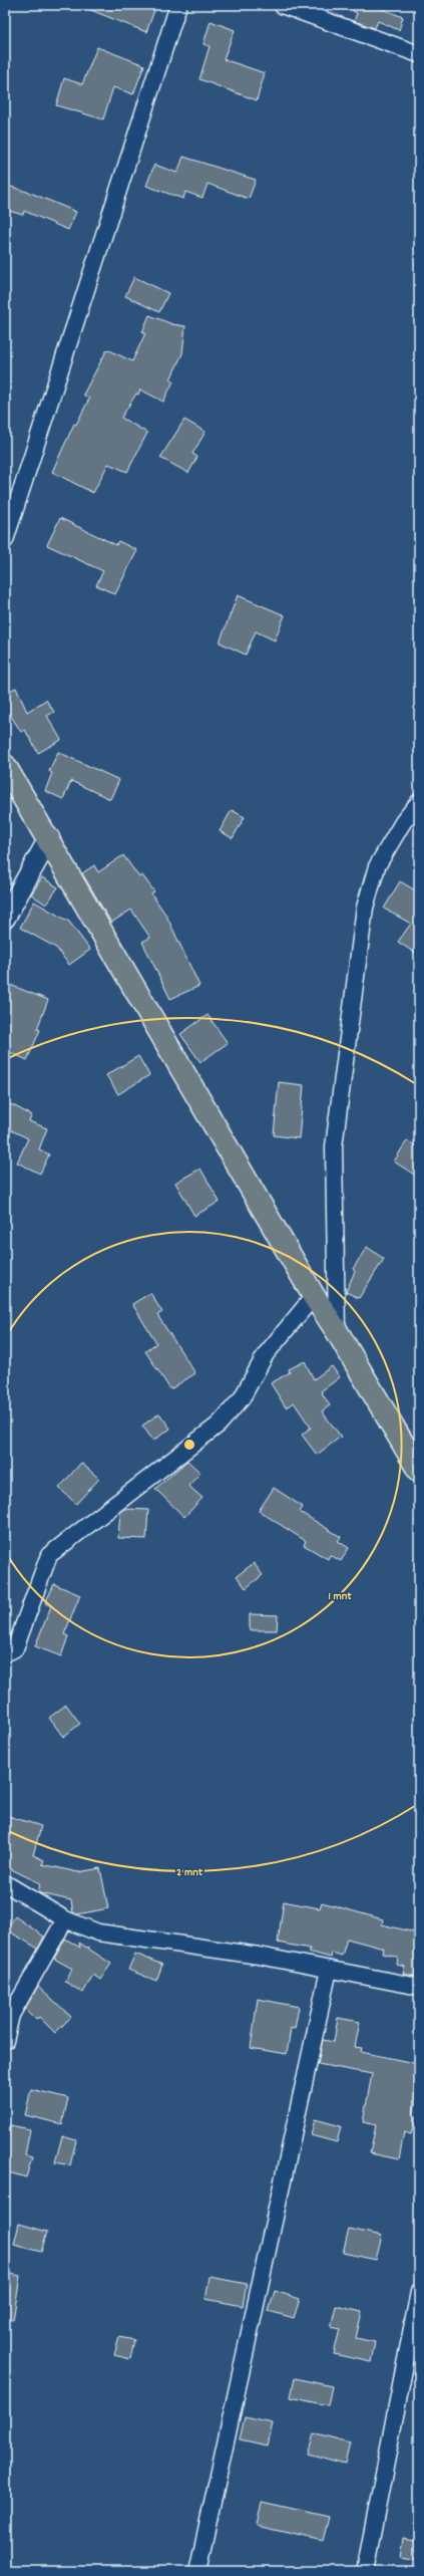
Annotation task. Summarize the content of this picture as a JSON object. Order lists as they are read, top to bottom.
{
  "rings": ["1 mnt", "2 mnt"]
}
